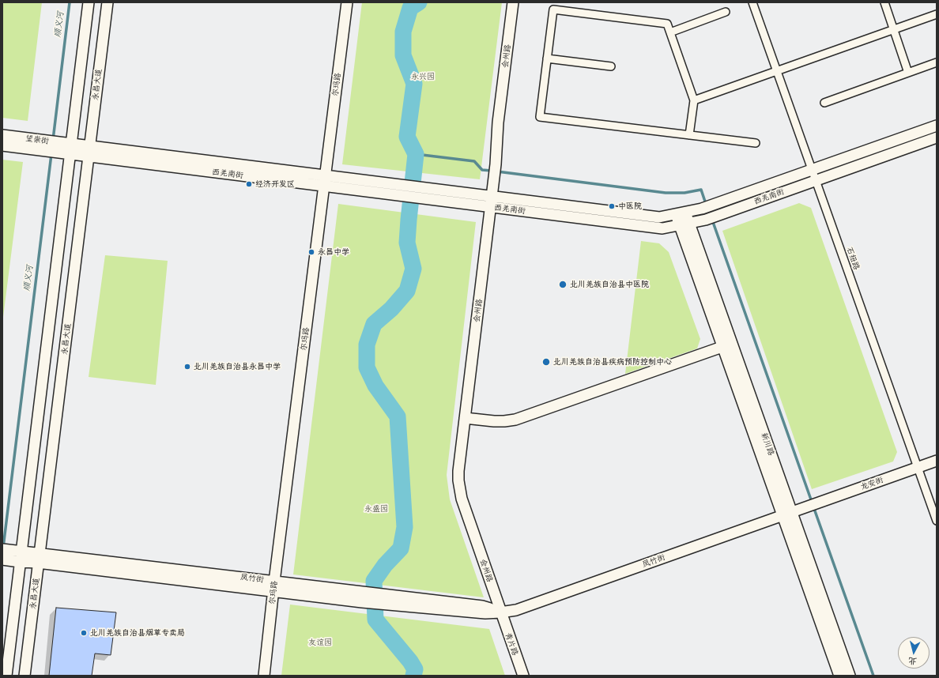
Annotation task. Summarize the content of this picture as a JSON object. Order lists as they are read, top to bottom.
{
  "streets": {
    "main road": [
      "会州路",
      "永昌大道",
      "尔玛路",
      "望崇街",
      "西羌南街",
      "新川路",
      "龙安街",
      "凤竹街",
      "青片路"
    ],
    "street": ["石纽路"]
  },
  "crossings": [
    ["会州路", "西羌南街"],
    ["会州路", "凤竹街"],
    ["会州路", "青片路"],
    ["永昌大道", "西羌南街"],
    ["永昌大道", "凤竹街"],
    ["尔玛路", "西羌南街"],
    ["尔玛路", "凤竹街"],
    ["望崇街", "西羌南街"],
    ["西羌南街", "石纽路"],
    ["西羌南街", "新川路"],
    ["石纽路", "龙安街"],
    ["新川路", "凤竹街"],
    ["龙安街", "凤竹街"],
    ["凤竹街", "青片路"]
  ],
  "water": ["顺义河"],
  "parks": ["永兴园", "永盛园", "友谊园"],
  "places": [
    "经济开发区",
    "中医院",
    "永昌中学",
    "北川羌族自治县中医院",
    "北川羌族自治县疾病预防控制中心",
    "北川羌族自治县永昌中学",
    "北川羌族自治县烟草专卖局"
  ],
  "north": "bottom"
}
